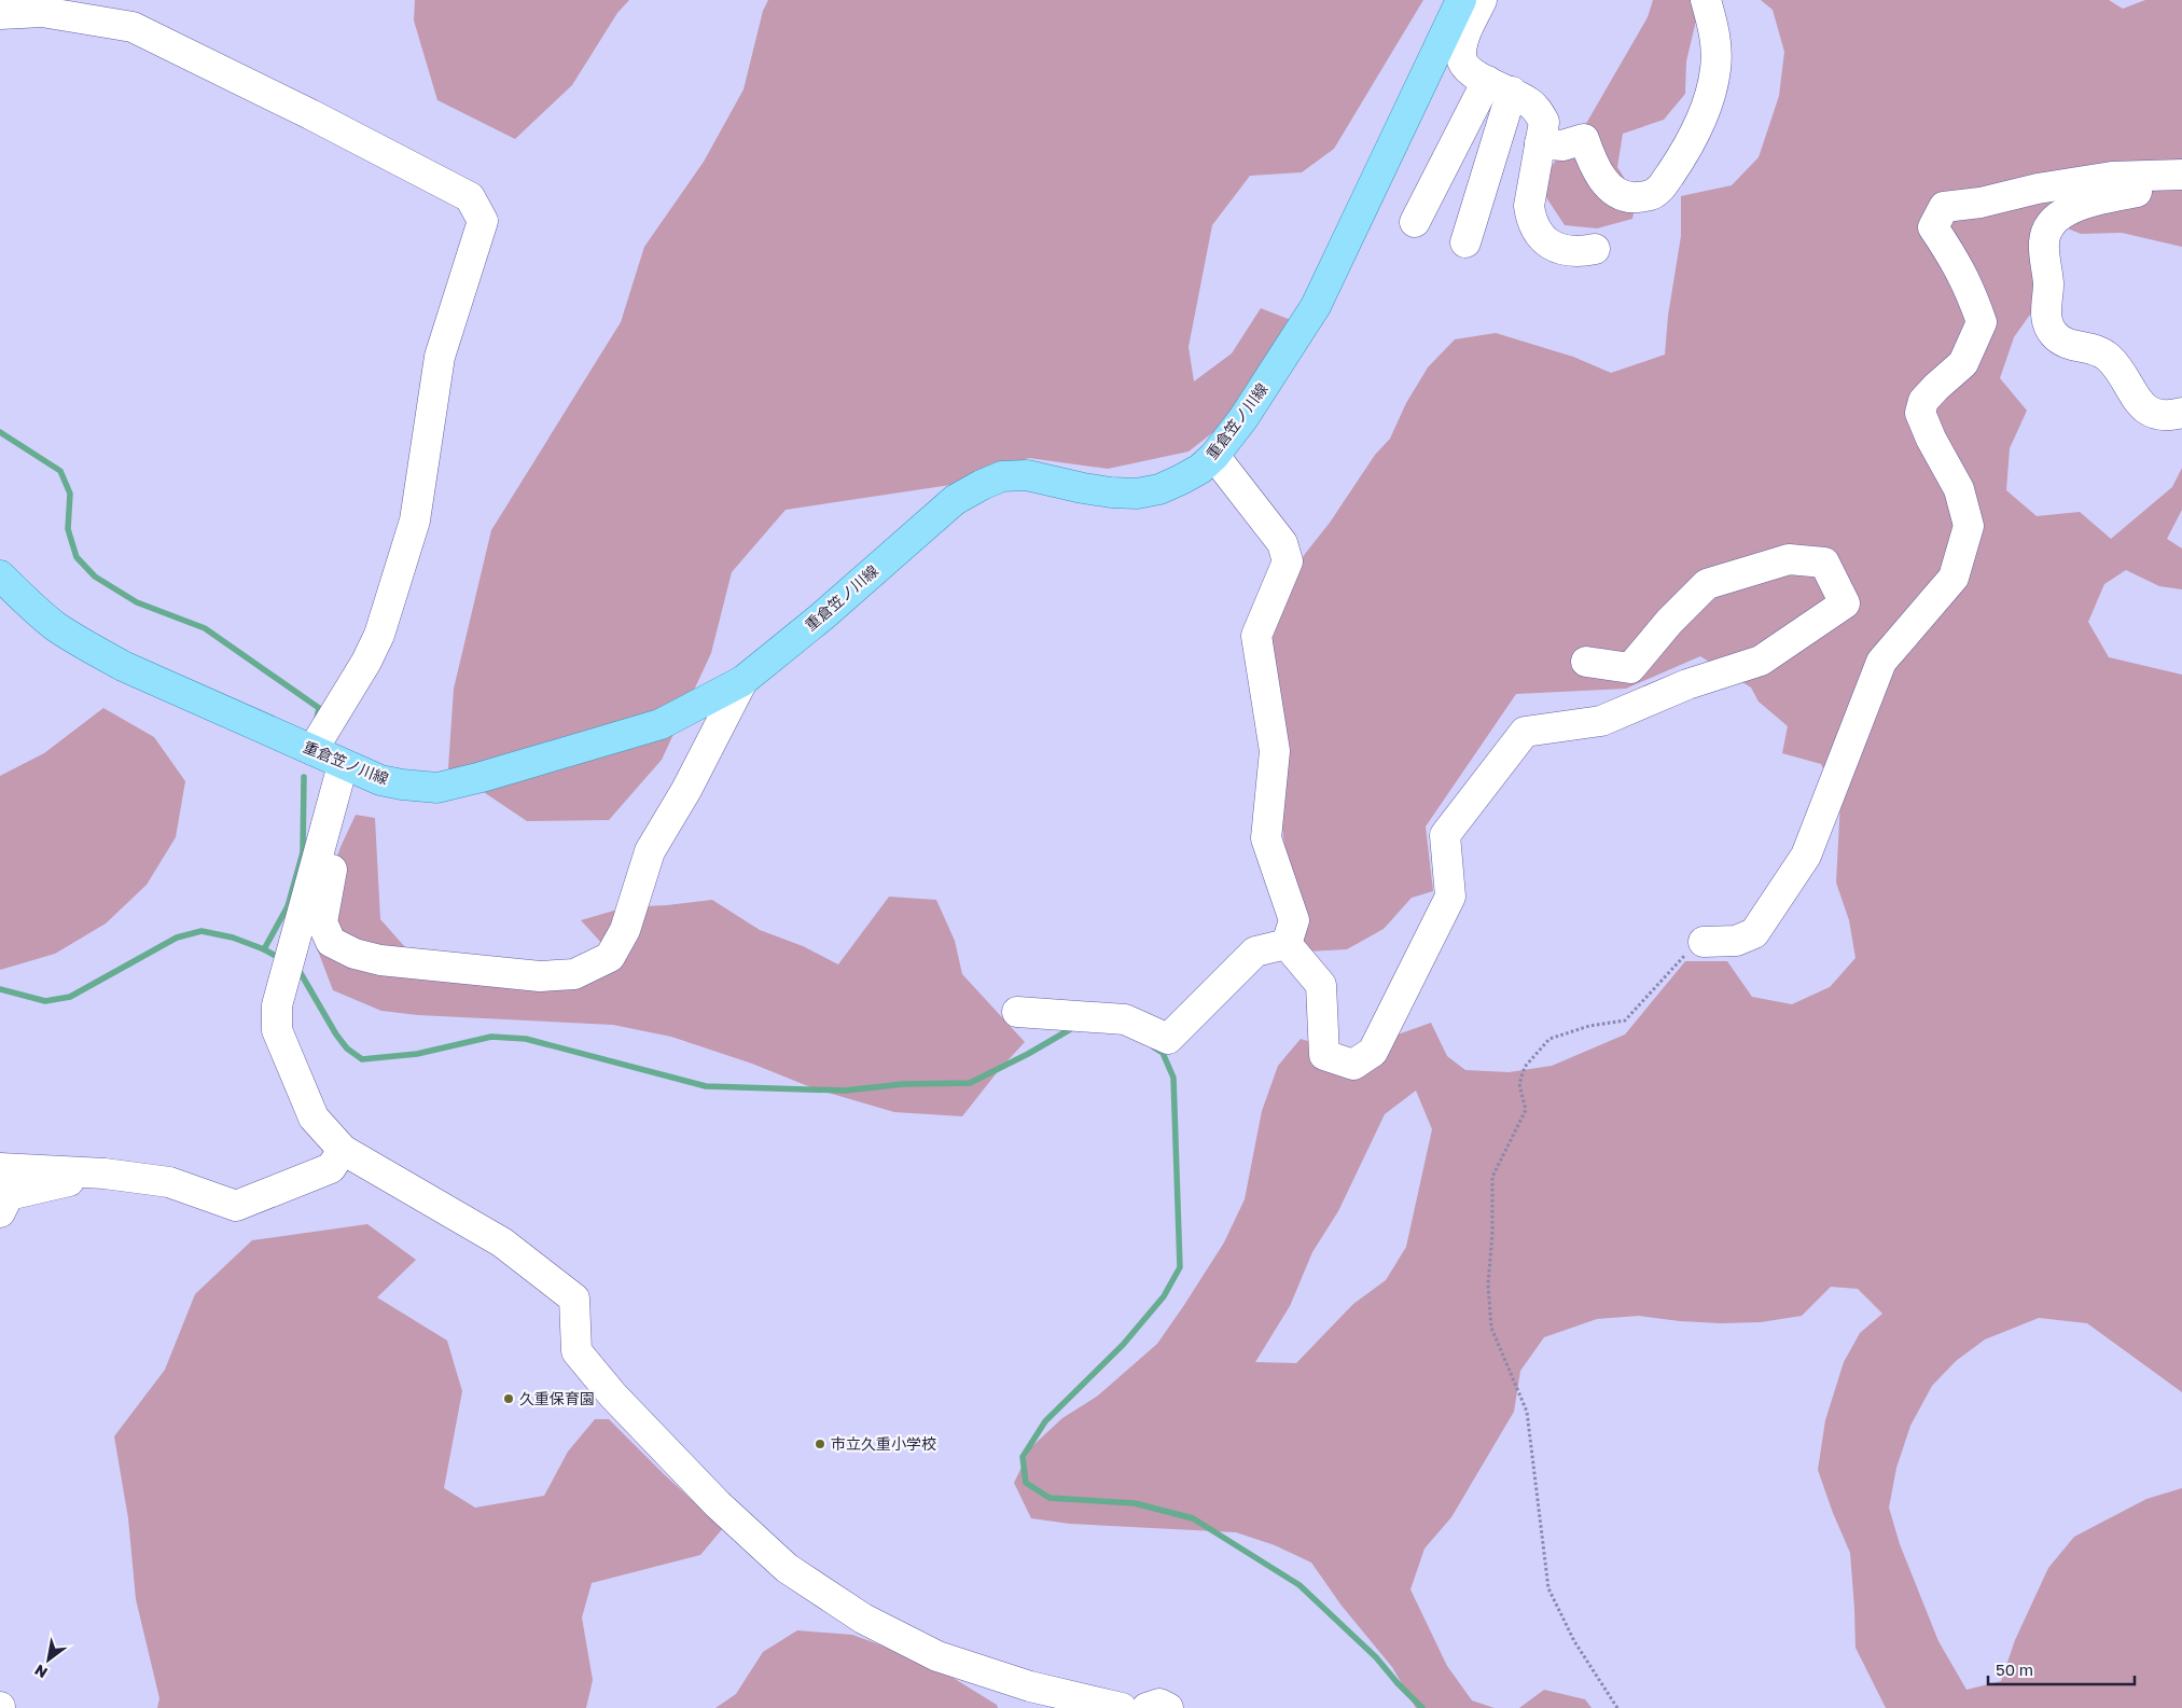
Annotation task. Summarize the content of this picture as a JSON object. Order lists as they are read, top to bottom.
{
  "streets": {
    "main road": ["重倉笠ノ川線"]
  },
  "places": ["久重保育園", "市立久重小学校"],
  "scale_bar": "50 m",
  "north": "bottom left"
}
